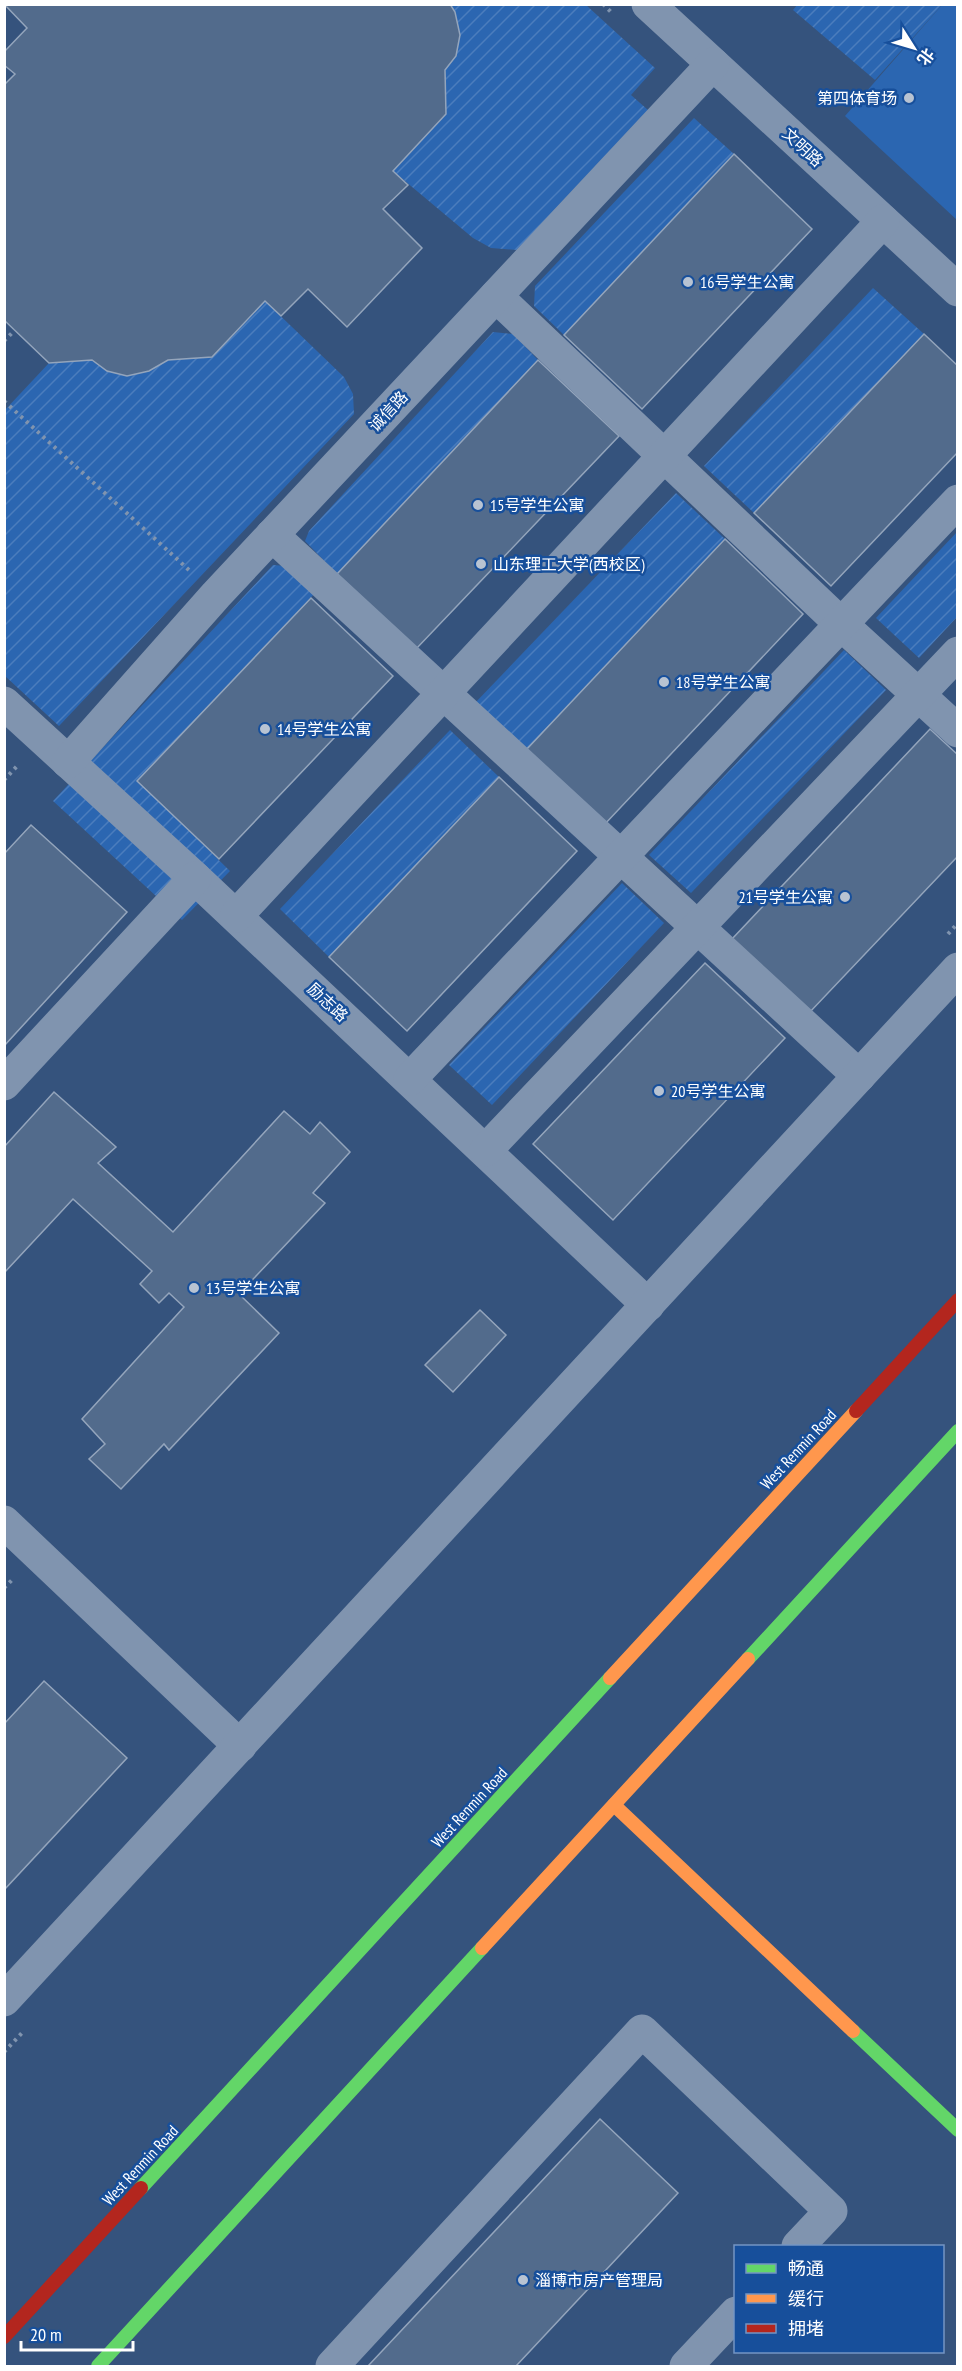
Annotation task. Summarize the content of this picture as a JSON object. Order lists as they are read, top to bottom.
{
  "streets": {
    "main road": ["West Renmin Road"],
    "street": ["文明路", "诚信路", "励志路"]
  },
  "crossings": [
    ["文明路", "诚信路"],
    ["诚信路", "励志路"]
  ],
  "places": [
    "第四体育场",
    "16号学生公寓",
    "15号学生公寓",
    "山东理工大学(西校区)",
    "18号学生公寓",
    "14号学生公寓",
    "21号学生公寓",
    "20号学生公寓",
    "13号学生公寓",
    "淄博市房产管理局"
  ],
  "legend": ["畅通", "缓行", "拥堵"],
  "scale_bar": "20 m",
  "north": "bottom right"
}
